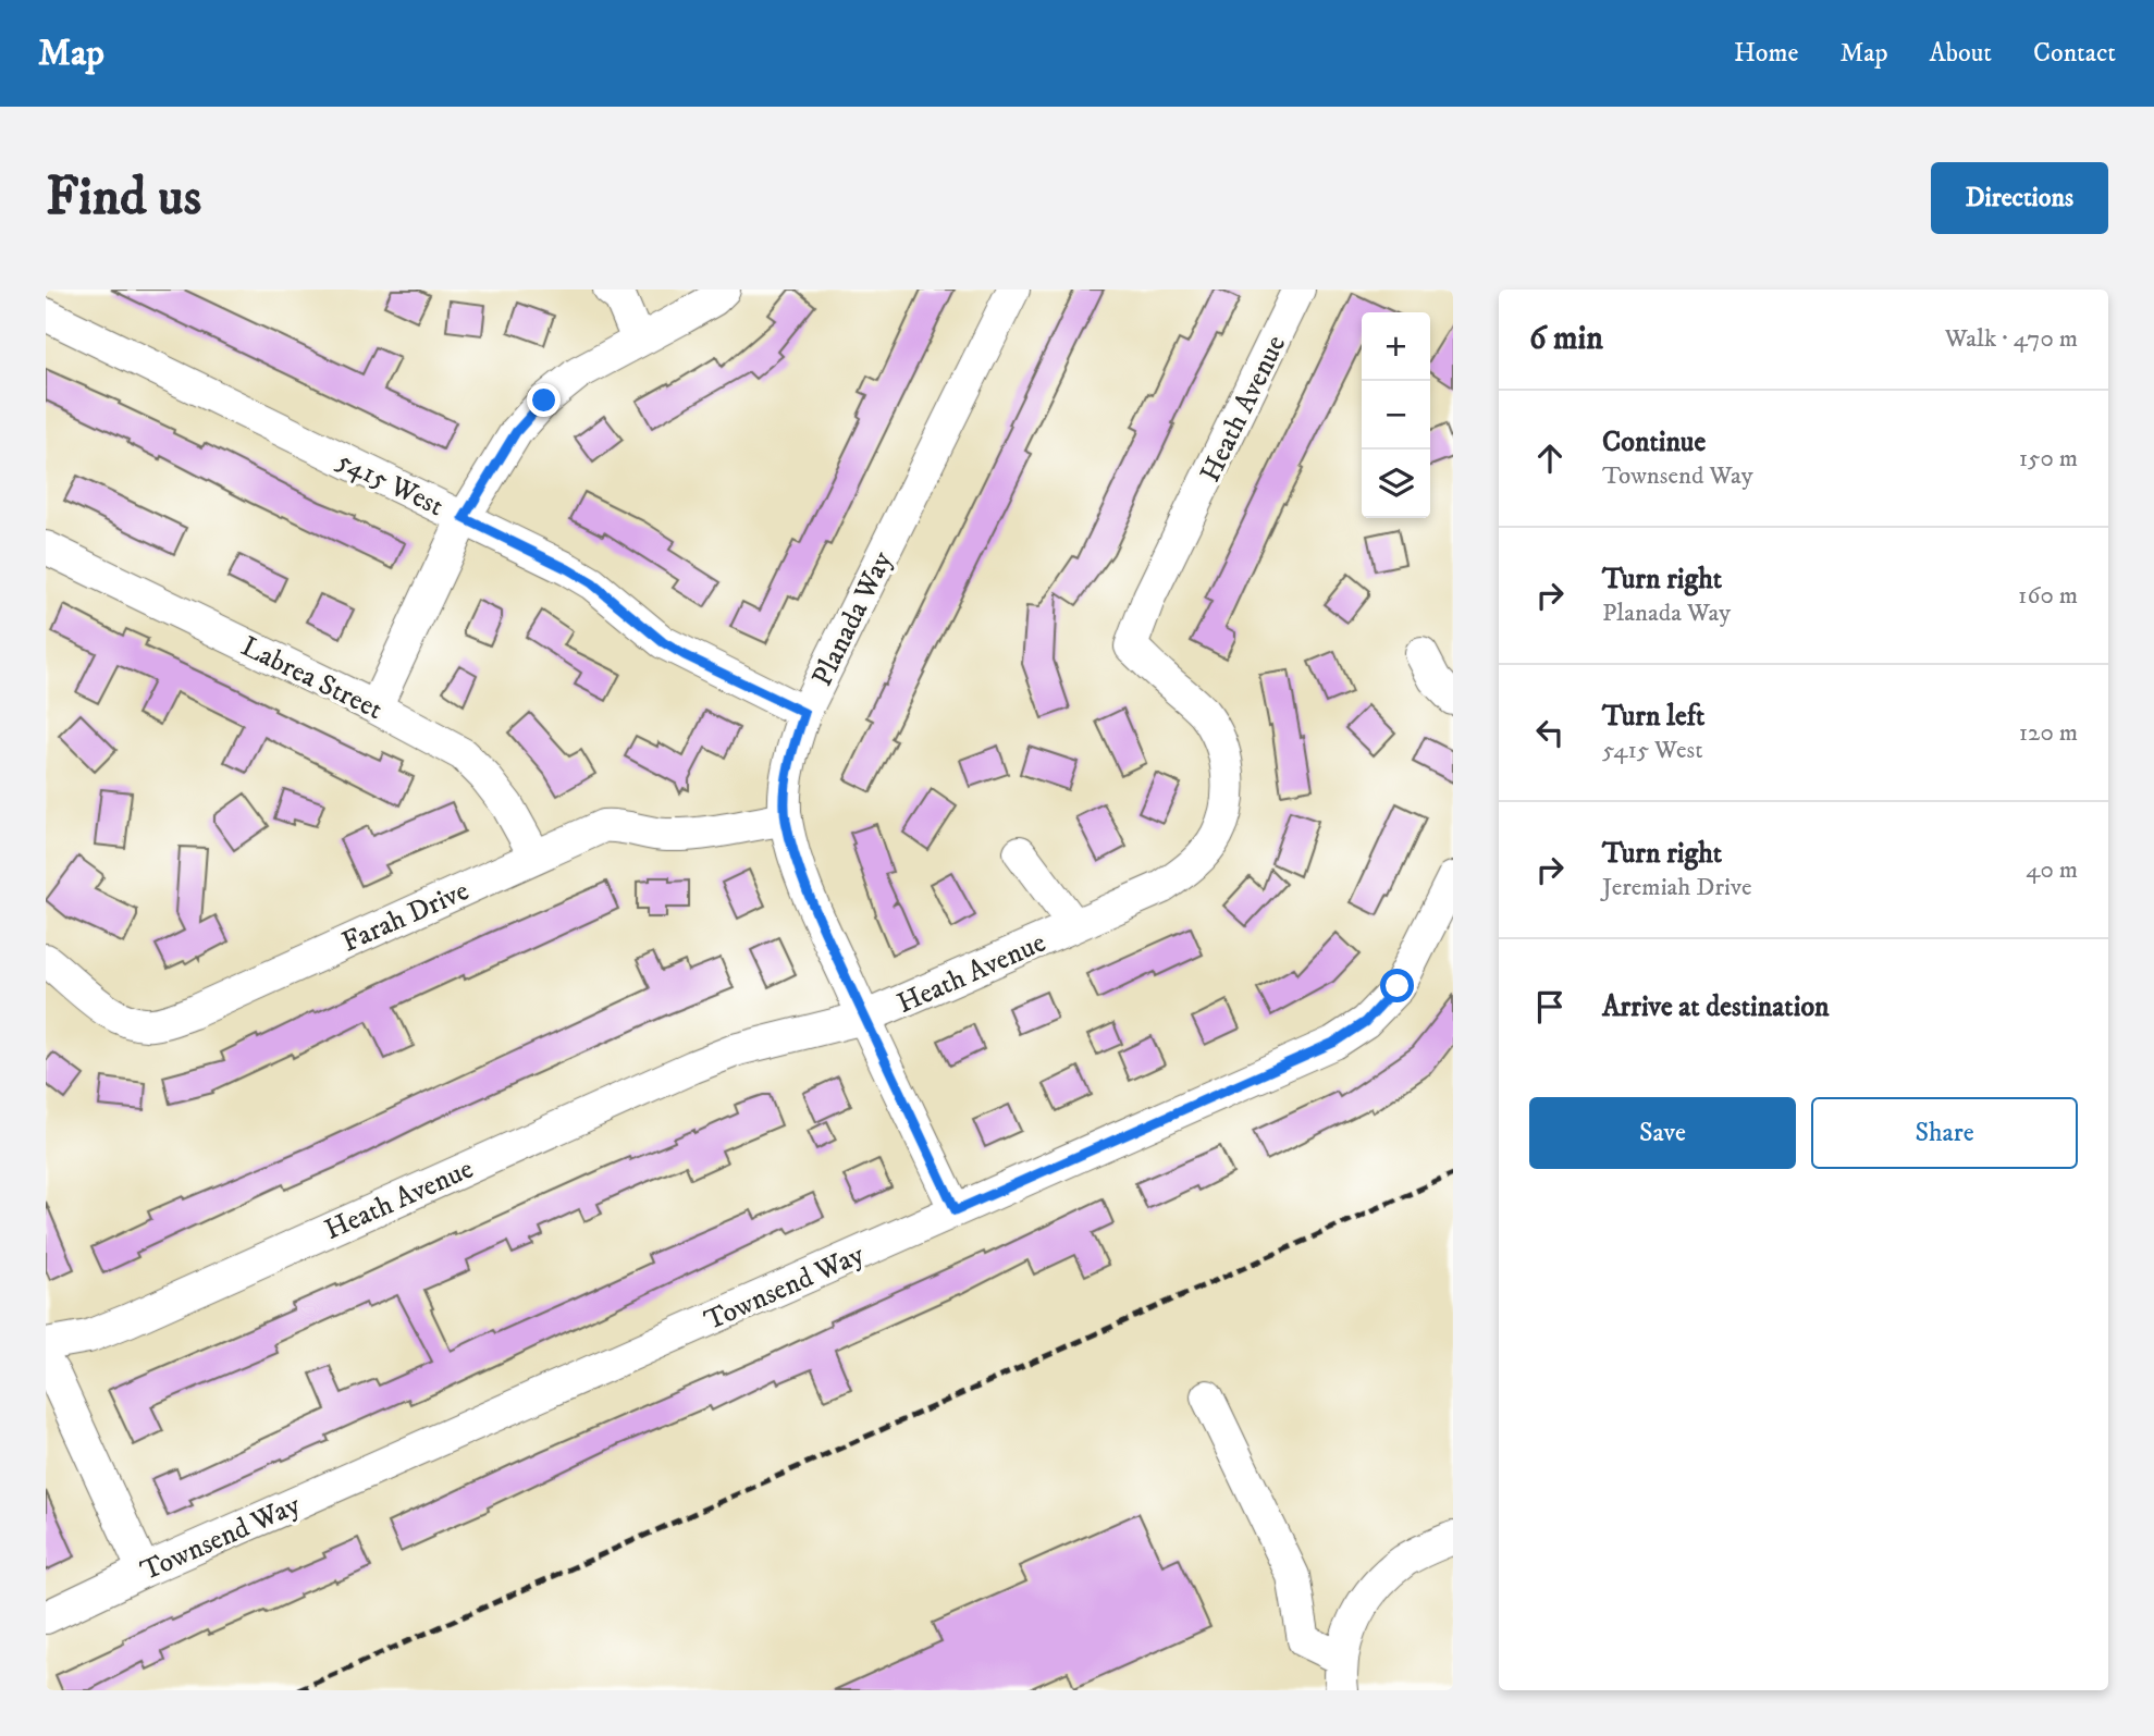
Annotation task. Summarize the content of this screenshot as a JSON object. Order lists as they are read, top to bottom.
{
  "streets": {
    "street": [
      "Heath Avenue",
      "5415 West",
      "Planada Way",
      "Labrea Street",
      "Farah Drive",
      "Townsend Way"
    ]
  },
  "crossings": [
    ["Heath Avenue", "Planada Way"],
    ["5415 West", "Planada Way"],
    ["Planada Way", "Farah Drive"],
    ["Planada Way", "Townsend Way"],
    ["Labrea Street", "Farah Drive"]
  ],
  "page": {
    "header": "Map",
    "nav": [
      "Home",
      "Map",
      "About",
      "Contact"
    ],
    "buttons": [
      "Directions",
      ["Save", "Share"]
    ],
    "title": "Find us",
    "heading": ["6 min", "Walk · 470 m"],
    "map_buttons": ["+", "−"],
    "list": [
      ["Continue", "Townsend Way", "150 m"],
      ["Turn right", "Planada Way", "160 m"],
      ["Turn left", "5415 West", "120 m"],
      ["Turn right", "Jeremiah Drive", "40 m"],
      "Arrive at destination"
    ]
  }
}
